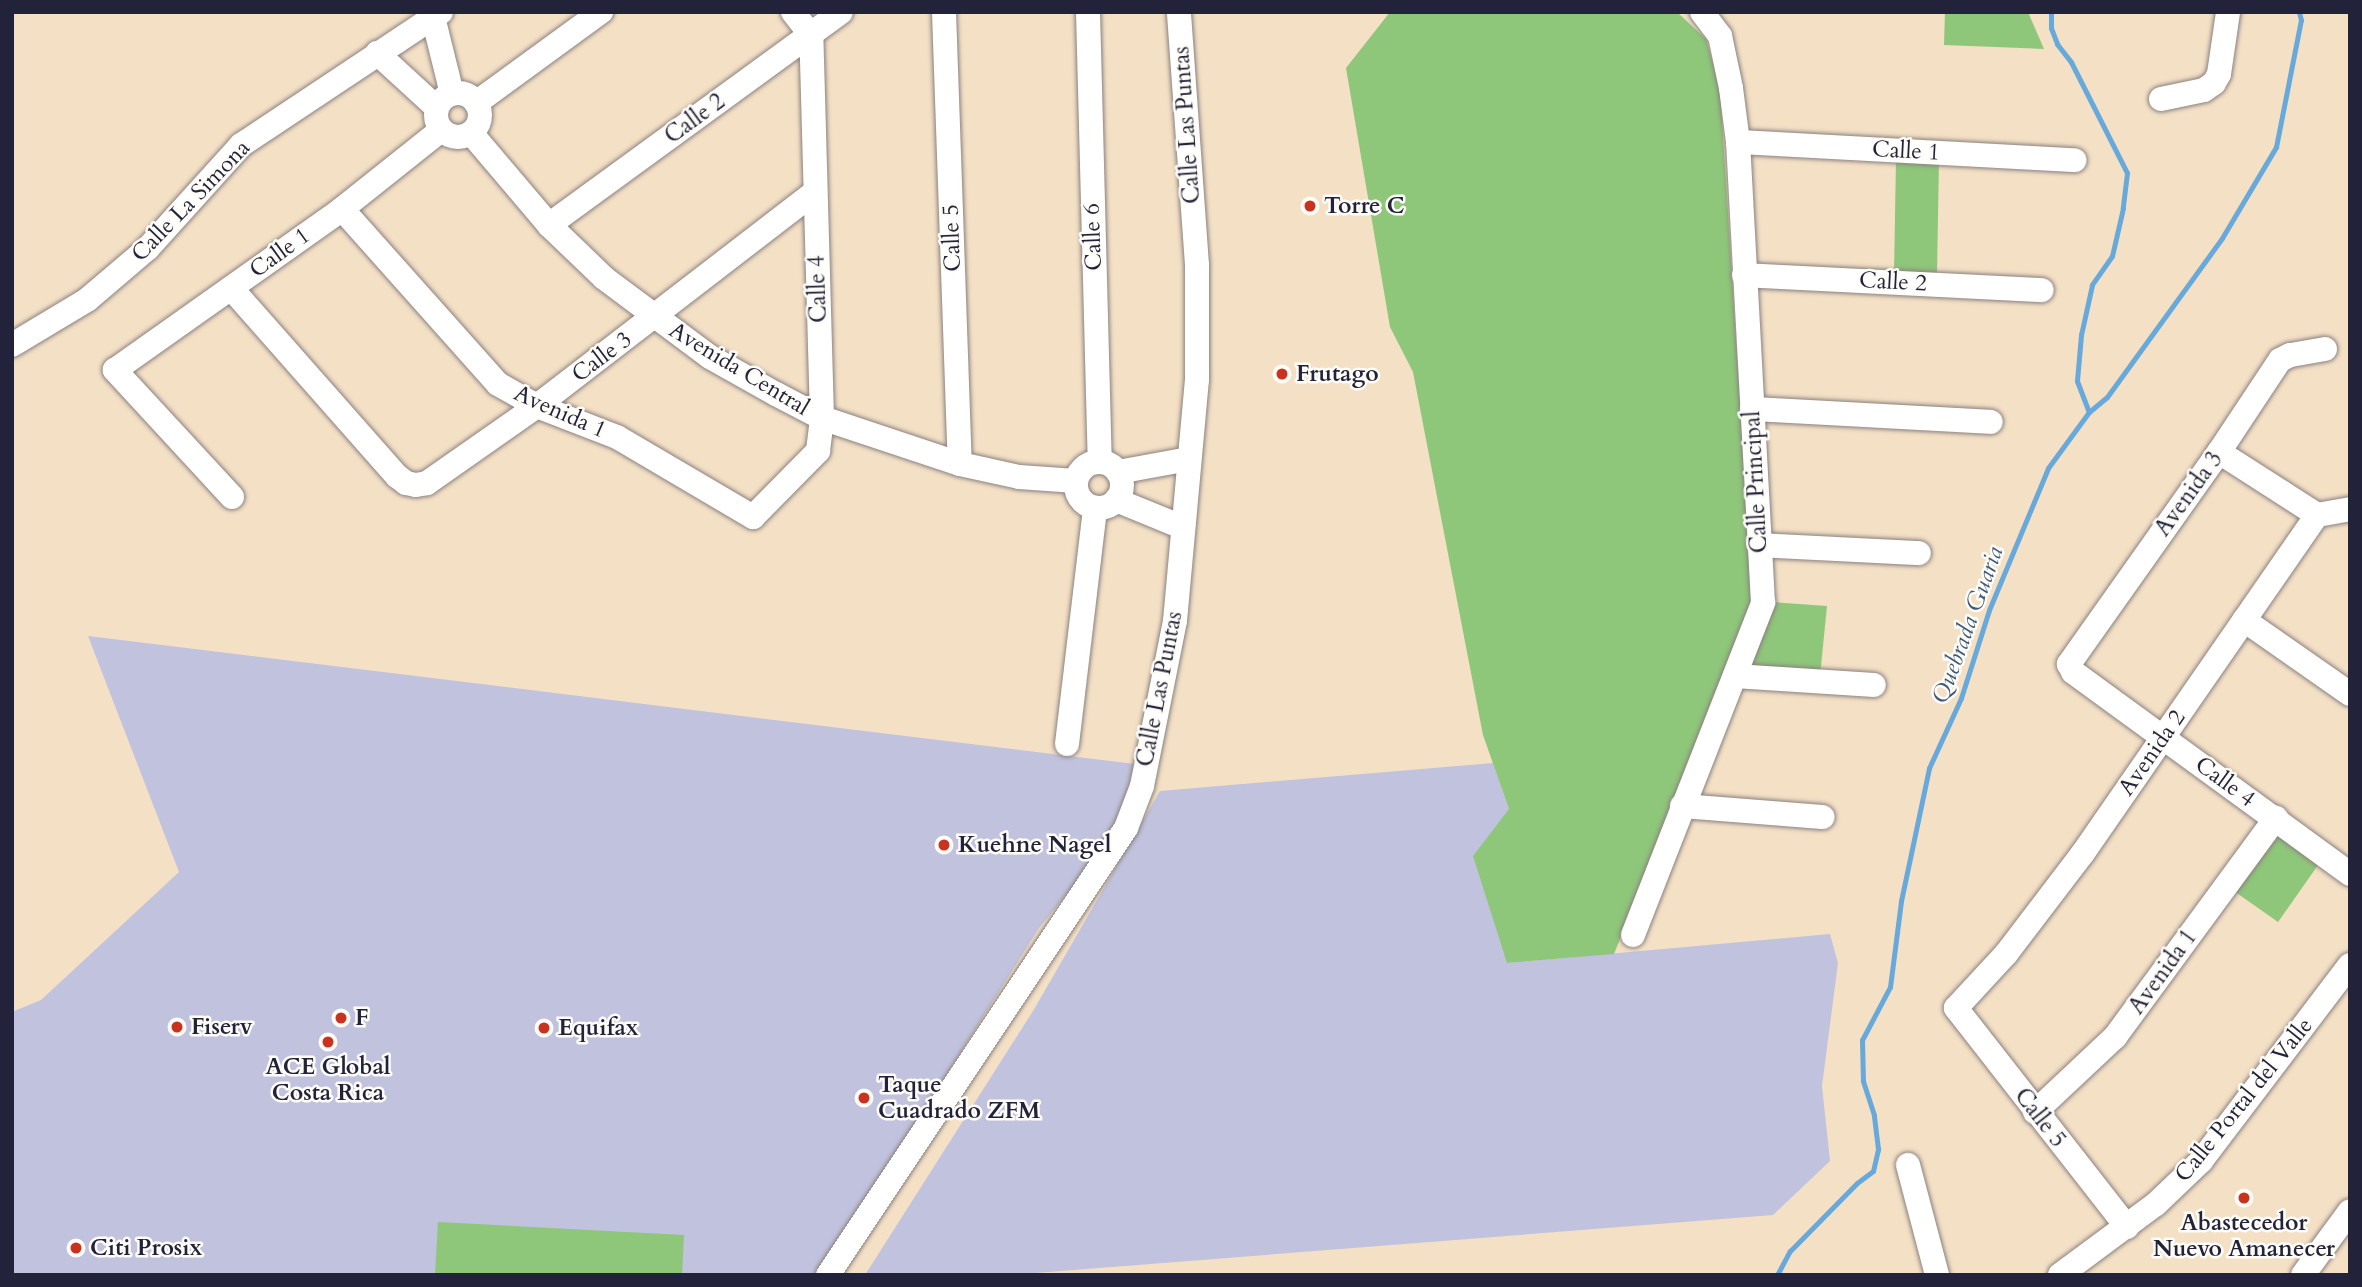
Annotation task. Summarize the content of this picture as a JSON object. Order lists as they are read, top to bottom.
{
  "streets": {
    "street": [
      "Calle 2",
      "Calle Las Puntas",
      "Calle 1",
      "Calle La Simona",
      "Calle 6",
      "Calle 5",
      "Calle 4",
      "Calle 3",
      "Avenida Central",
      "Avenida 1",
      "Calle Principal",
      "Avenida 3",
      "Avenida 2",
      "Calle Portal del Valle"
    ]
  },
  "crossings": [
    ["Calle 2", "Calle 4"],
    ["Calle 2", "Avenida Central"],
    ["Calle 2", "Calle Principal"],
    ["Calle 1", "Calle 3"],
    ["Calle 1", "Avenida Central"],
    ["Calle 1", "Avenida 1"],
    ["Calle 1", "Calle Principal"],
    ["Calle 6", "Avenida Central"],
    ["Calle 5", "Avenida Central"],
    ["Calle 5", "Avenida 1"],
    ["Calle 5", "Avenida 2"],
    ["Calle 5", "Calle Portal del Valle"],
    ["Calle 4", "Calle 3"],
    ["Calle 4", "Avenida Central"],
    ["Calle 4", "Avenida 1"],
    ["Calle 4", "Avenida 3"],
    ["Calle 4", "Avenida 2"],
    ["Calle 3", "Avenida Central"],
    ["Calle 3", "Avenida 1"]
  ],
  "water": ["Quebrada Guaria"],
  "places": [
    "Torre C",
    "Frutago",
    "Kuehne Nagel",
    "F",
    "Fiserv",
    "Equifax",
    "ACE Global Costa Rica",
    "Taque Cuadrado ZFM",
    "Abastecedor Nuevo Amanecer",
    "Citi Prosix"
  ]
}
